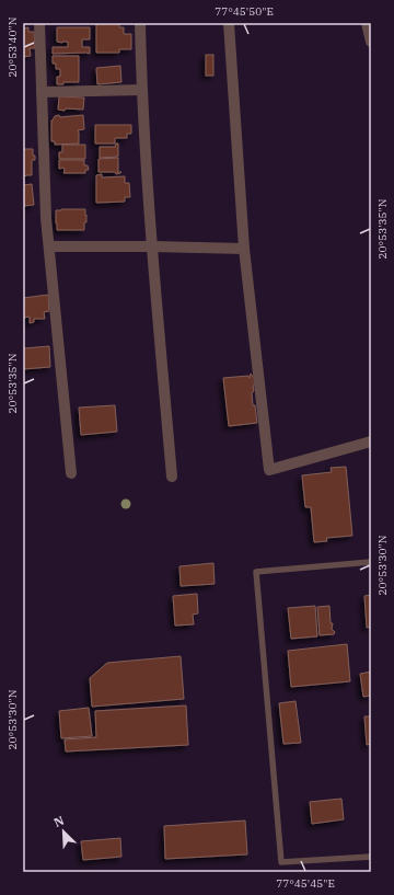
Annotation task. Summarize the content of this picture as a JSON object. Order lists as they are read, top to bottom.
{
  "north": "top left",
  "coordinates": [
    "77°45'50\"E",
    "20°53'40\"N",
    "20°53'35\"N",
    "20°53'30\"N",
    "77°45'45\"E"
  ]
}
